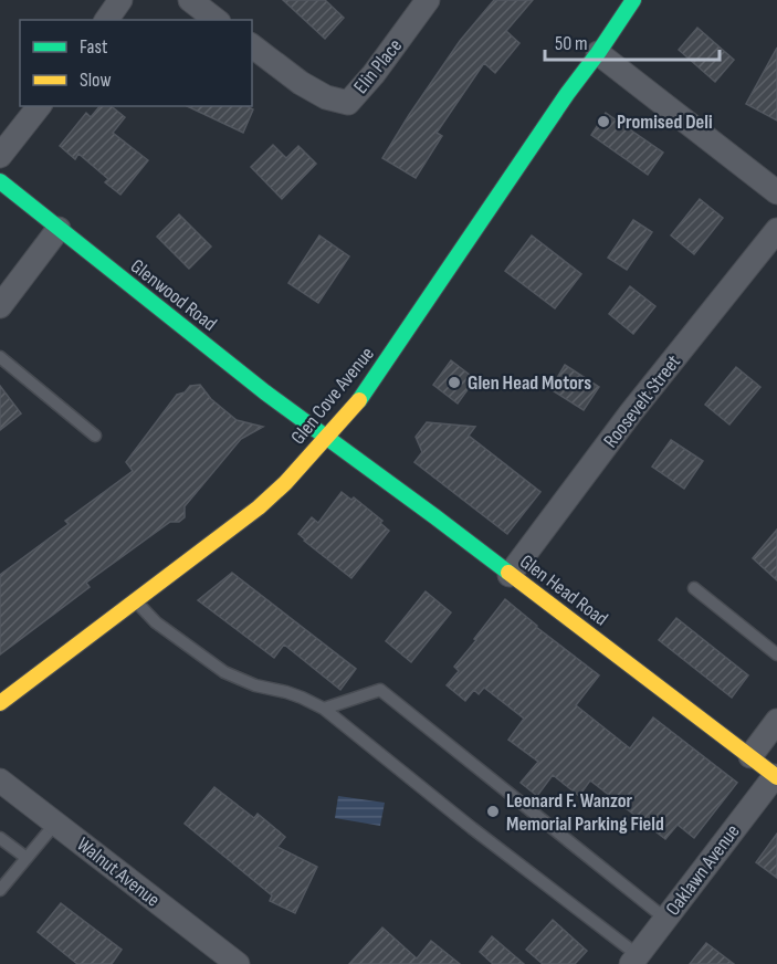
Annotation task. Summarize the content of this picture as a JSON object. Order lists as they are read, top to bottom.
{
  "streets": {
    "main road": ["Glenwood Road", "Glen Cove Avenue", "Glen Head Road"],
    "street": [
      "Elin Place",
      "Roosevelt Street",
      "Oaklawn Avenue",
      "Walnut Avenue"
    ]
  },
  "crossings": [
    ["Glenwood Road", "Glen Cove Avenue"],
    ["Glenwood Road", "Glen Head Road"],
    ["Glen Cove Avenue", "Glen Head Road"],
    ["Roosevelt Street", "Glen Head Road"],
    ["Glen Head Road", "Oaklawn Avenue"]
  ],
  "places": ["Promised Deli", "Glen Head Motors", "Leonard F. Wanzor Memorial Parking Field"],
  "legend": ["Fast", "Slow"],
  "scale_bar": "50 m"
}
